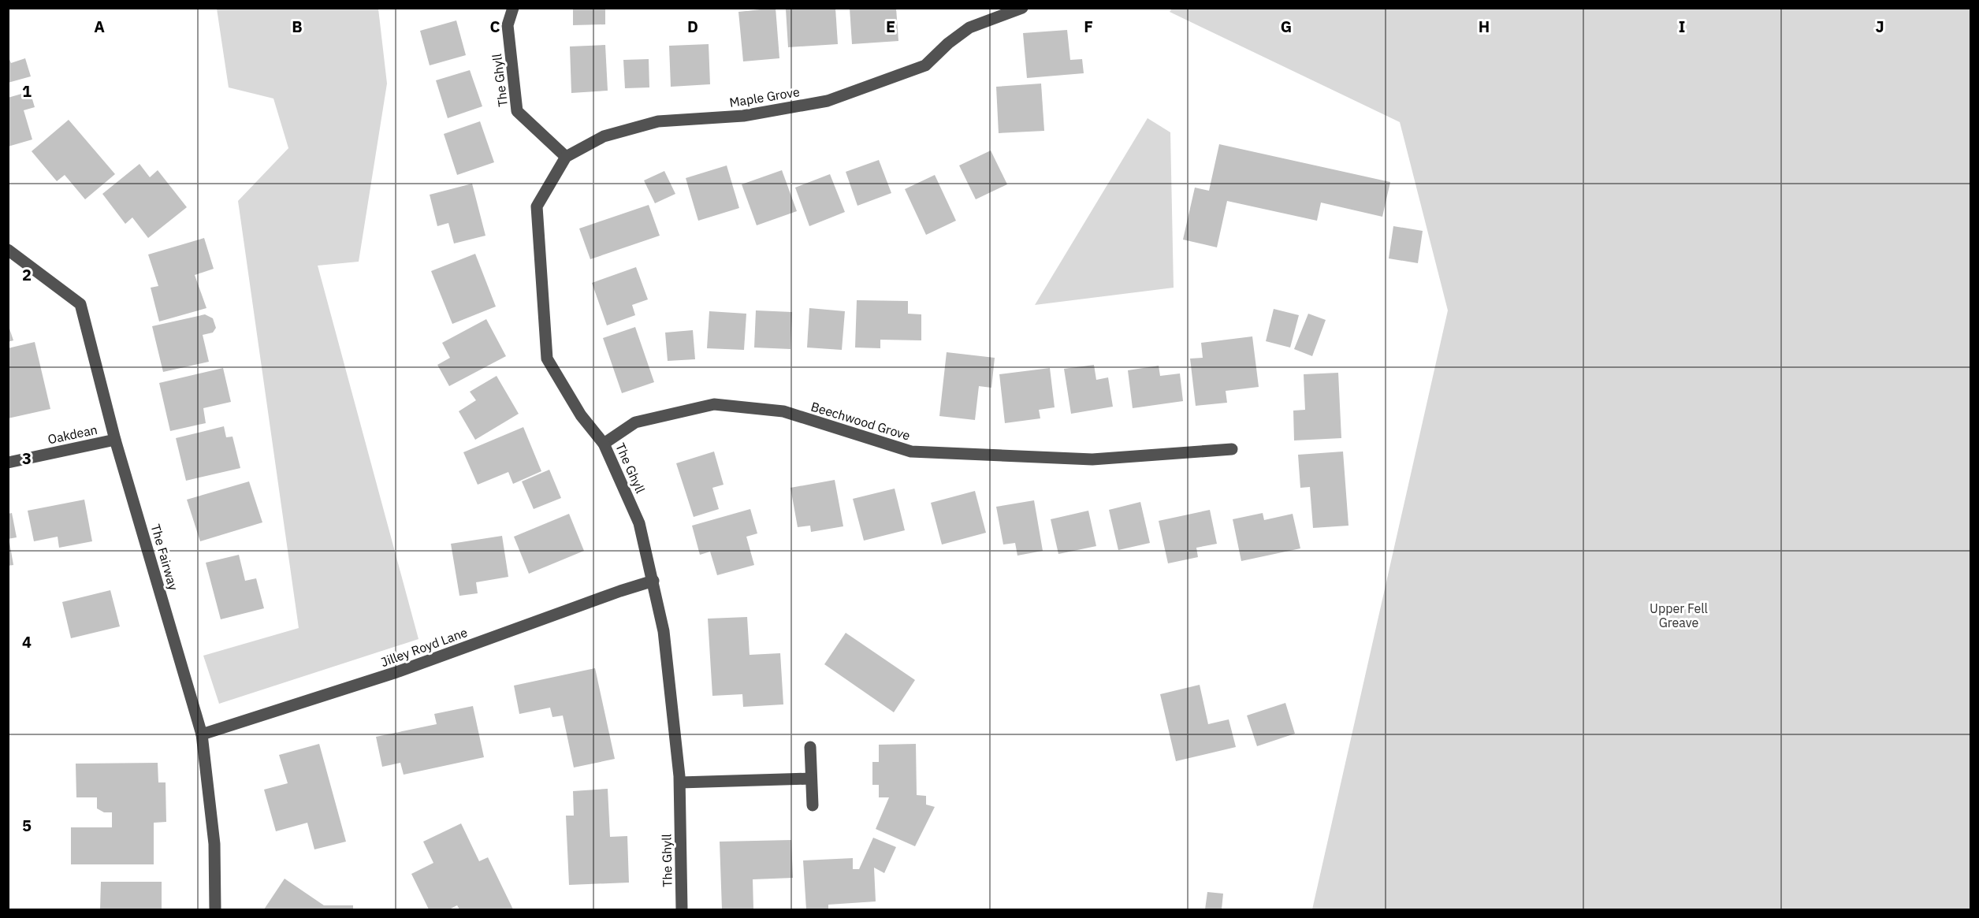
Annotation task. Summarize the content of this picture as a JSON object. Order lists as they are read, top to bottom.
{
  "streets": {
    "street": [
      "The Ghyll",
      "Maple Grove",
      "Beechwood Grove",
      "Oakdean",
      "The Fairway",
      "Jilley Royd Lane"
    ]
  },
  "crossings": [
    ["The Ghyll", "Maple Grove"],
    ["The Ghyll", "Beechwood Grove"],
    ["The Ghyll", "Jilley Royd Lane"],
    ["Oakdean", "The Fairway"],
    ["The Fairway", "Jilley Royd Lane"]
  ],
  "parks": ["Upper Fell Greave"],
  "grid": {
    "columns": [
      "A",
      "B",
      "C",
      "D",
      "E",
      "F",
      "G",
      "H",
      "I",
      "J"
    ],
    "rows": [
      "1",
      "2",
      "3",
      "4",
      "5"
    ]
  }
}
